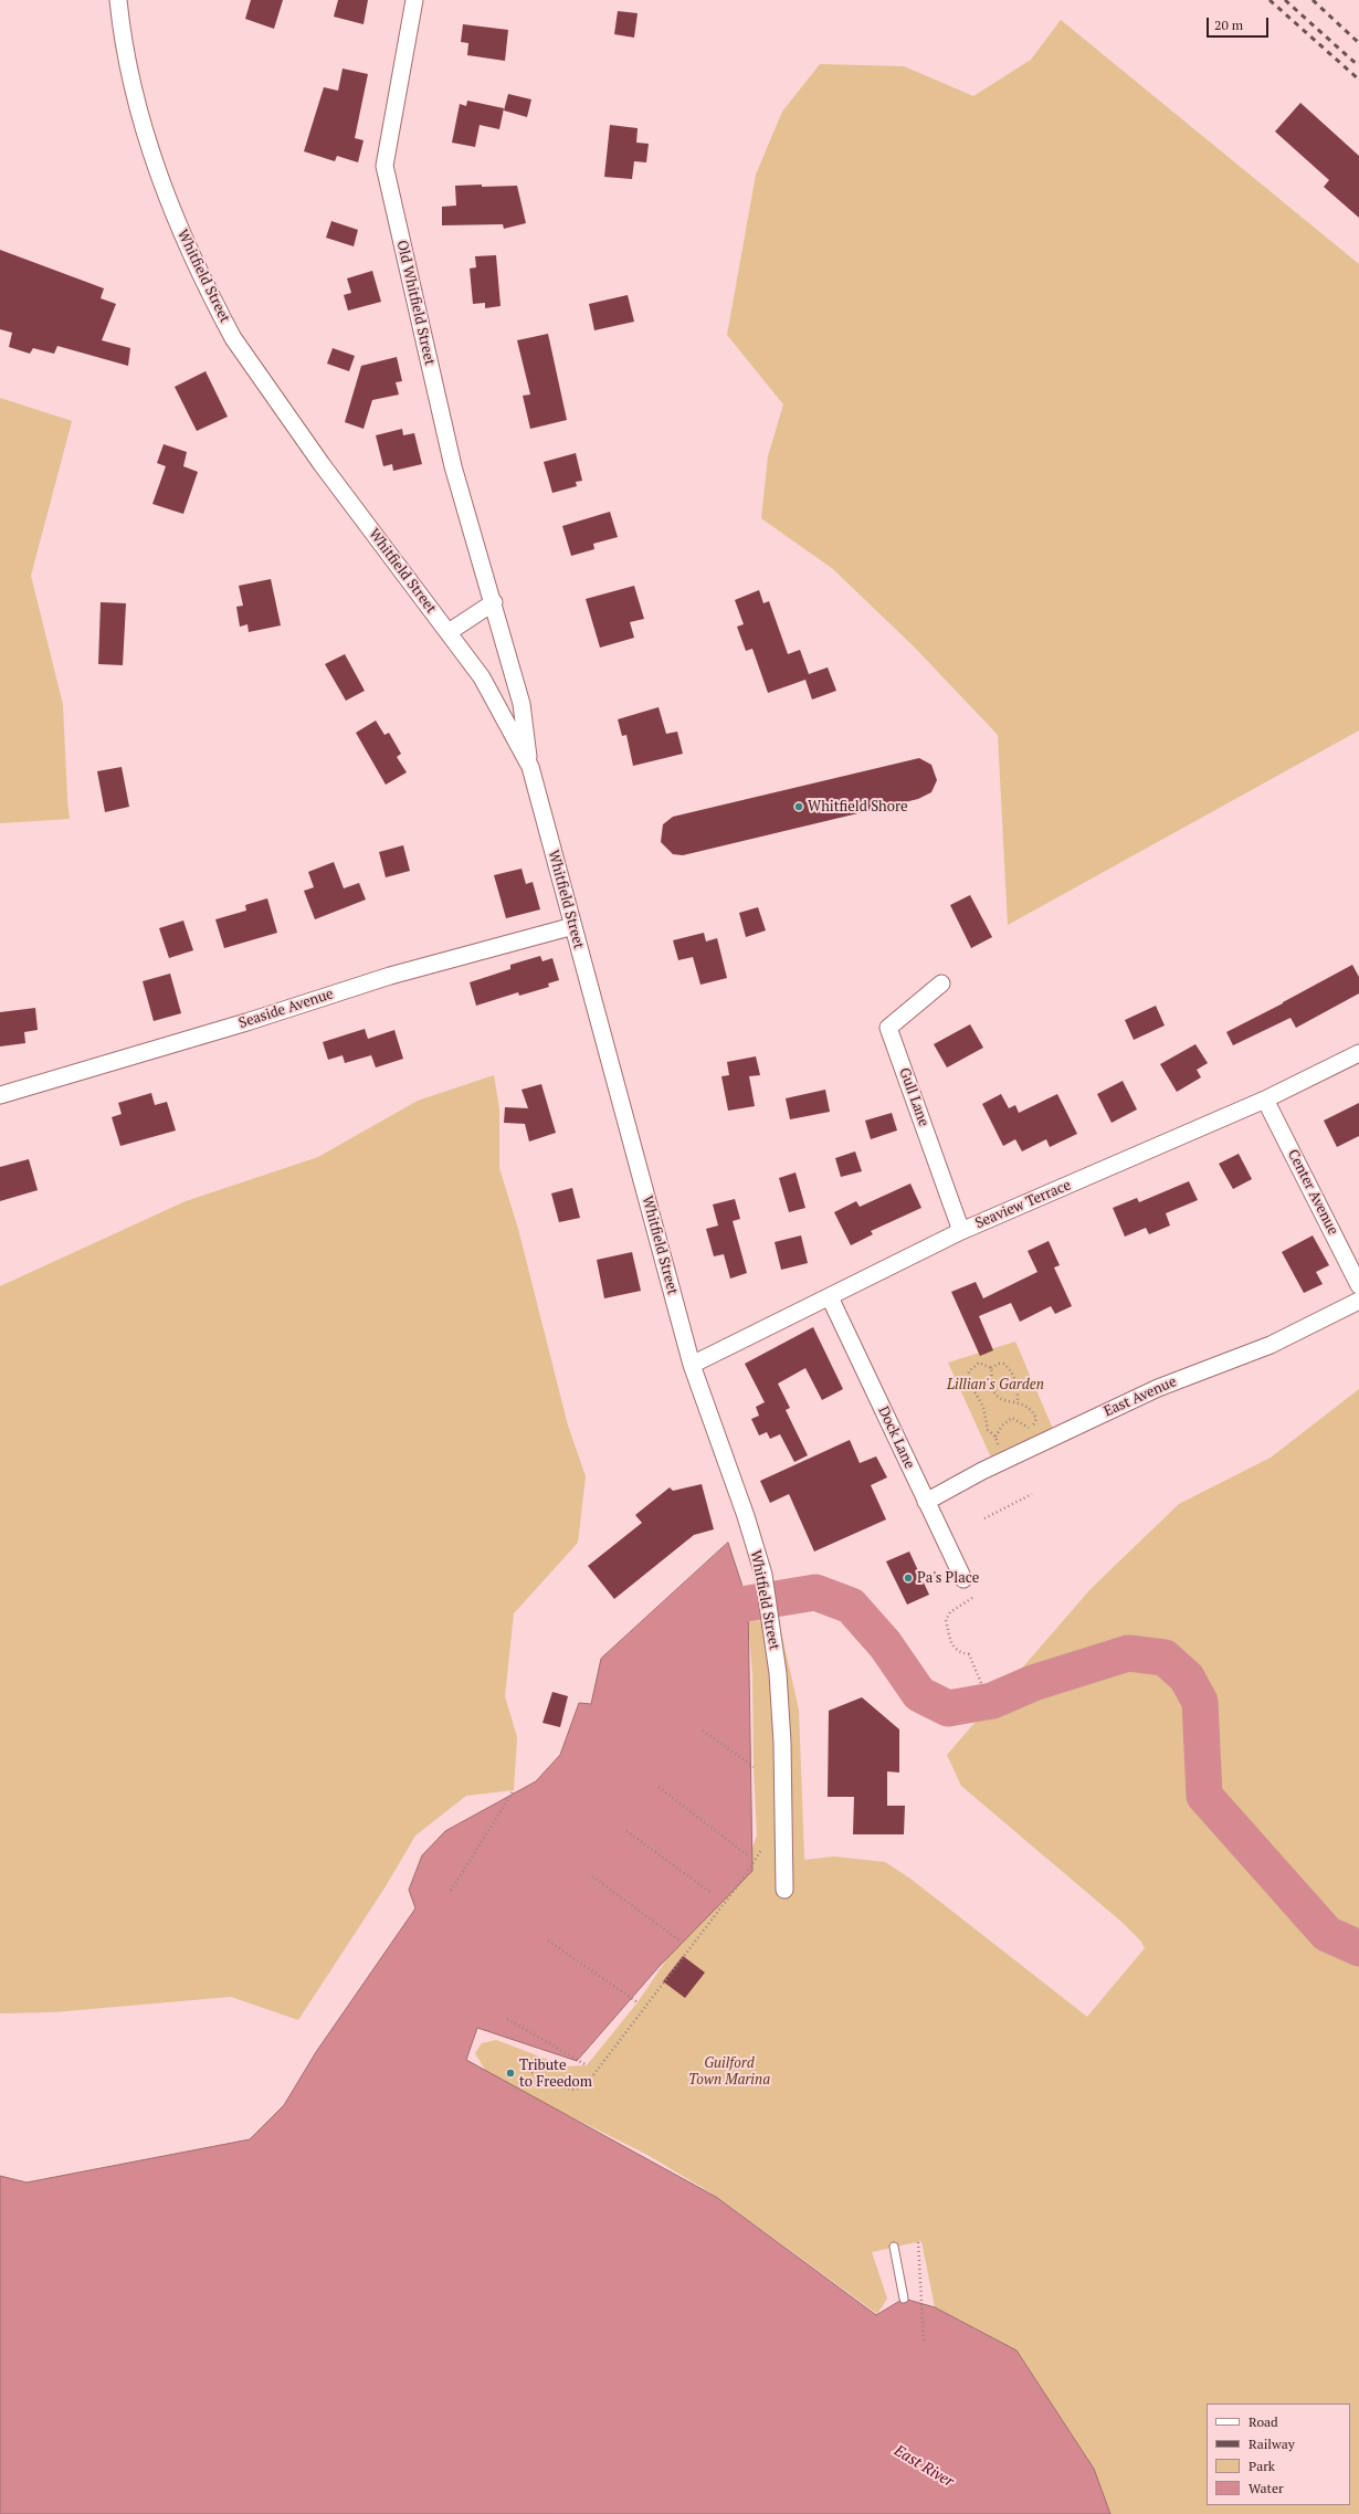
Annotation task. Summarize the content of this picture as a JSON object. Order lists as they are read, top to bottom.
{
  "streets": {
    "street": [
      "Whitfield Street",
      "Old Whitfield Street",
      "Seaside Avenue",
      "Gull Lane",
      "Center Avenue",
      "Seaview Terrace",
      "East Avenue",
      "Dock Lane"
    ]
  },
  "crossings": [
    ["Whitfield Street", "Old Whitfield Street"],
    ["Whitfield Street", "Seaside Avenue"],
    ["Whitfield Street", "Seaview Terrace"],
    ["Gull Lane", "Seaview Terrace"],
    ["Center Avenue", "Seaview Terrace"],
    ["Seaview Terrace", "Dock Lane"],
    ["East Avenue", "Dock Lane"]
  ],
  "water": ["East River"],
  "parks": ["Lillian's Garden", "Guilford Town Marina"],
  "places": ["Whitfield Shore", "Pa's Place", "Tribute to Freedom"],
  "legend": [
    "Road",
    "Railway",
    "Park",
    "Water"
  ],
  "scale_bar": "20 m"
}
